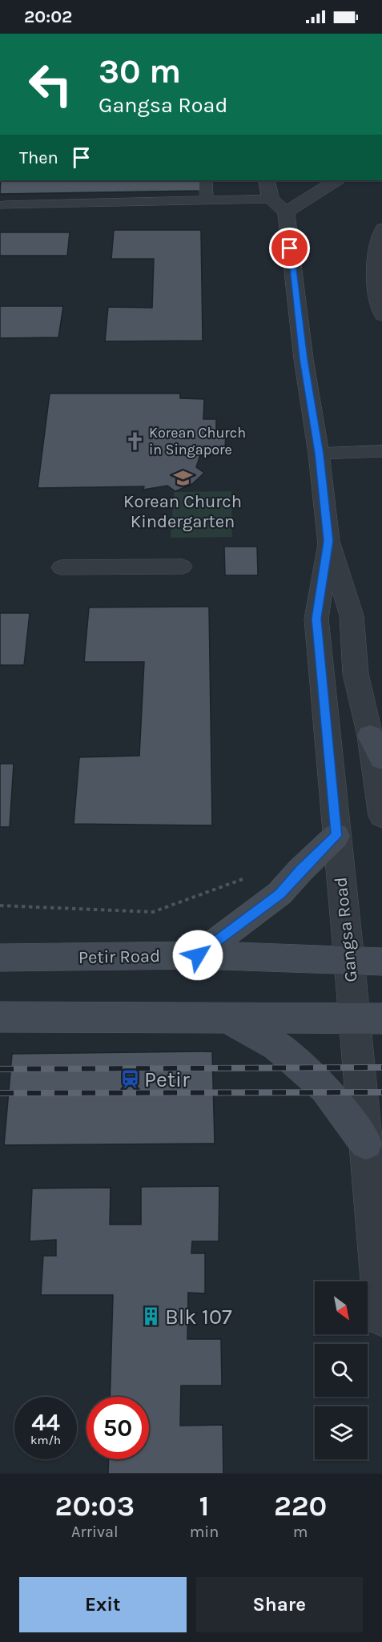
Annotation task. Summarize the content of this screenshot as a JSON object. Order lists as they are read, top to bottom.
{
  "streets": {
    "main road": ["Petir Road"],
    "street": ["Gangsa Road"]
  },
  "crossings": [
    ["Gangsa Road", "Petir Road"]
  ],
  "places": {
    "church": ["Korean Church in Singapore"],
    "school or university": ["Korean Church Kindergarten"],
    "station": ["Petir"],
    "building": ["Blk 107"]
  },
  "north": "bottom right",
  "page": {
    "status": "20:02",
    "turn": ["30 m", "Gangsa Road"],
    "then": "Then",
    "speed": "44 km/h",
    "limit": "50",
    "eta": [
      "20:03",
      "Arrival",
      "1",
      "min",
      "220",
      "m"
    ],
    "buttons": ["Exit", "Share"]
  }
}
